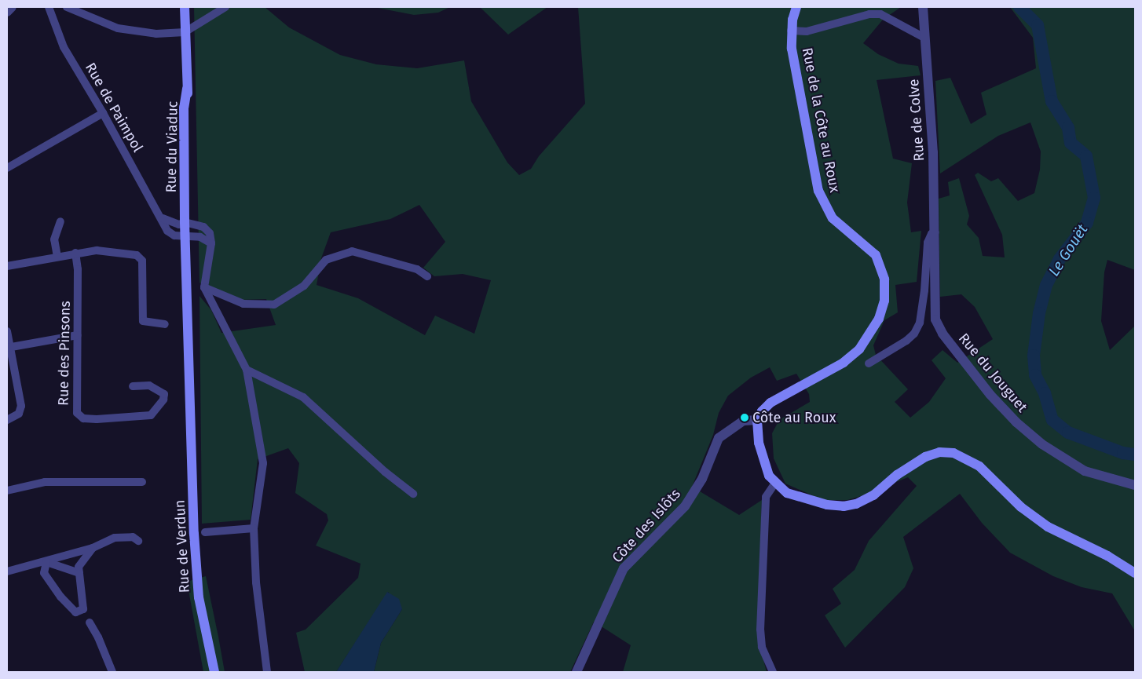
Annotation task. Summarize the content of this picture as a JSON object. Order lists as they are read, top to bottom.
{
  "streets": {
    "main road": ["Rue de la Côte au Roux", "Rue du Viaduc", "Rue de Verdun"],
    "street": [
      "Rue de Paimpol",
      "Rue de Colve",
      "Rue des Pinsons",
      "Rue du Jouguet",
      "Côte des Islôts"
    ]
  },
  "crossings": [
    ["Rue de Paimpol", "Rue de Verdun"],
    ["Rue de la Côte au Roux", "Côte des Islôts"],
    ["Rue de Colve", "Rue du Jouguet"],
    ["Rue du Viaduc", "Rue de Verdun"]
  ],
  "water": ["Le Gouët"],
  "places": ["Côte au Roux"]
}
